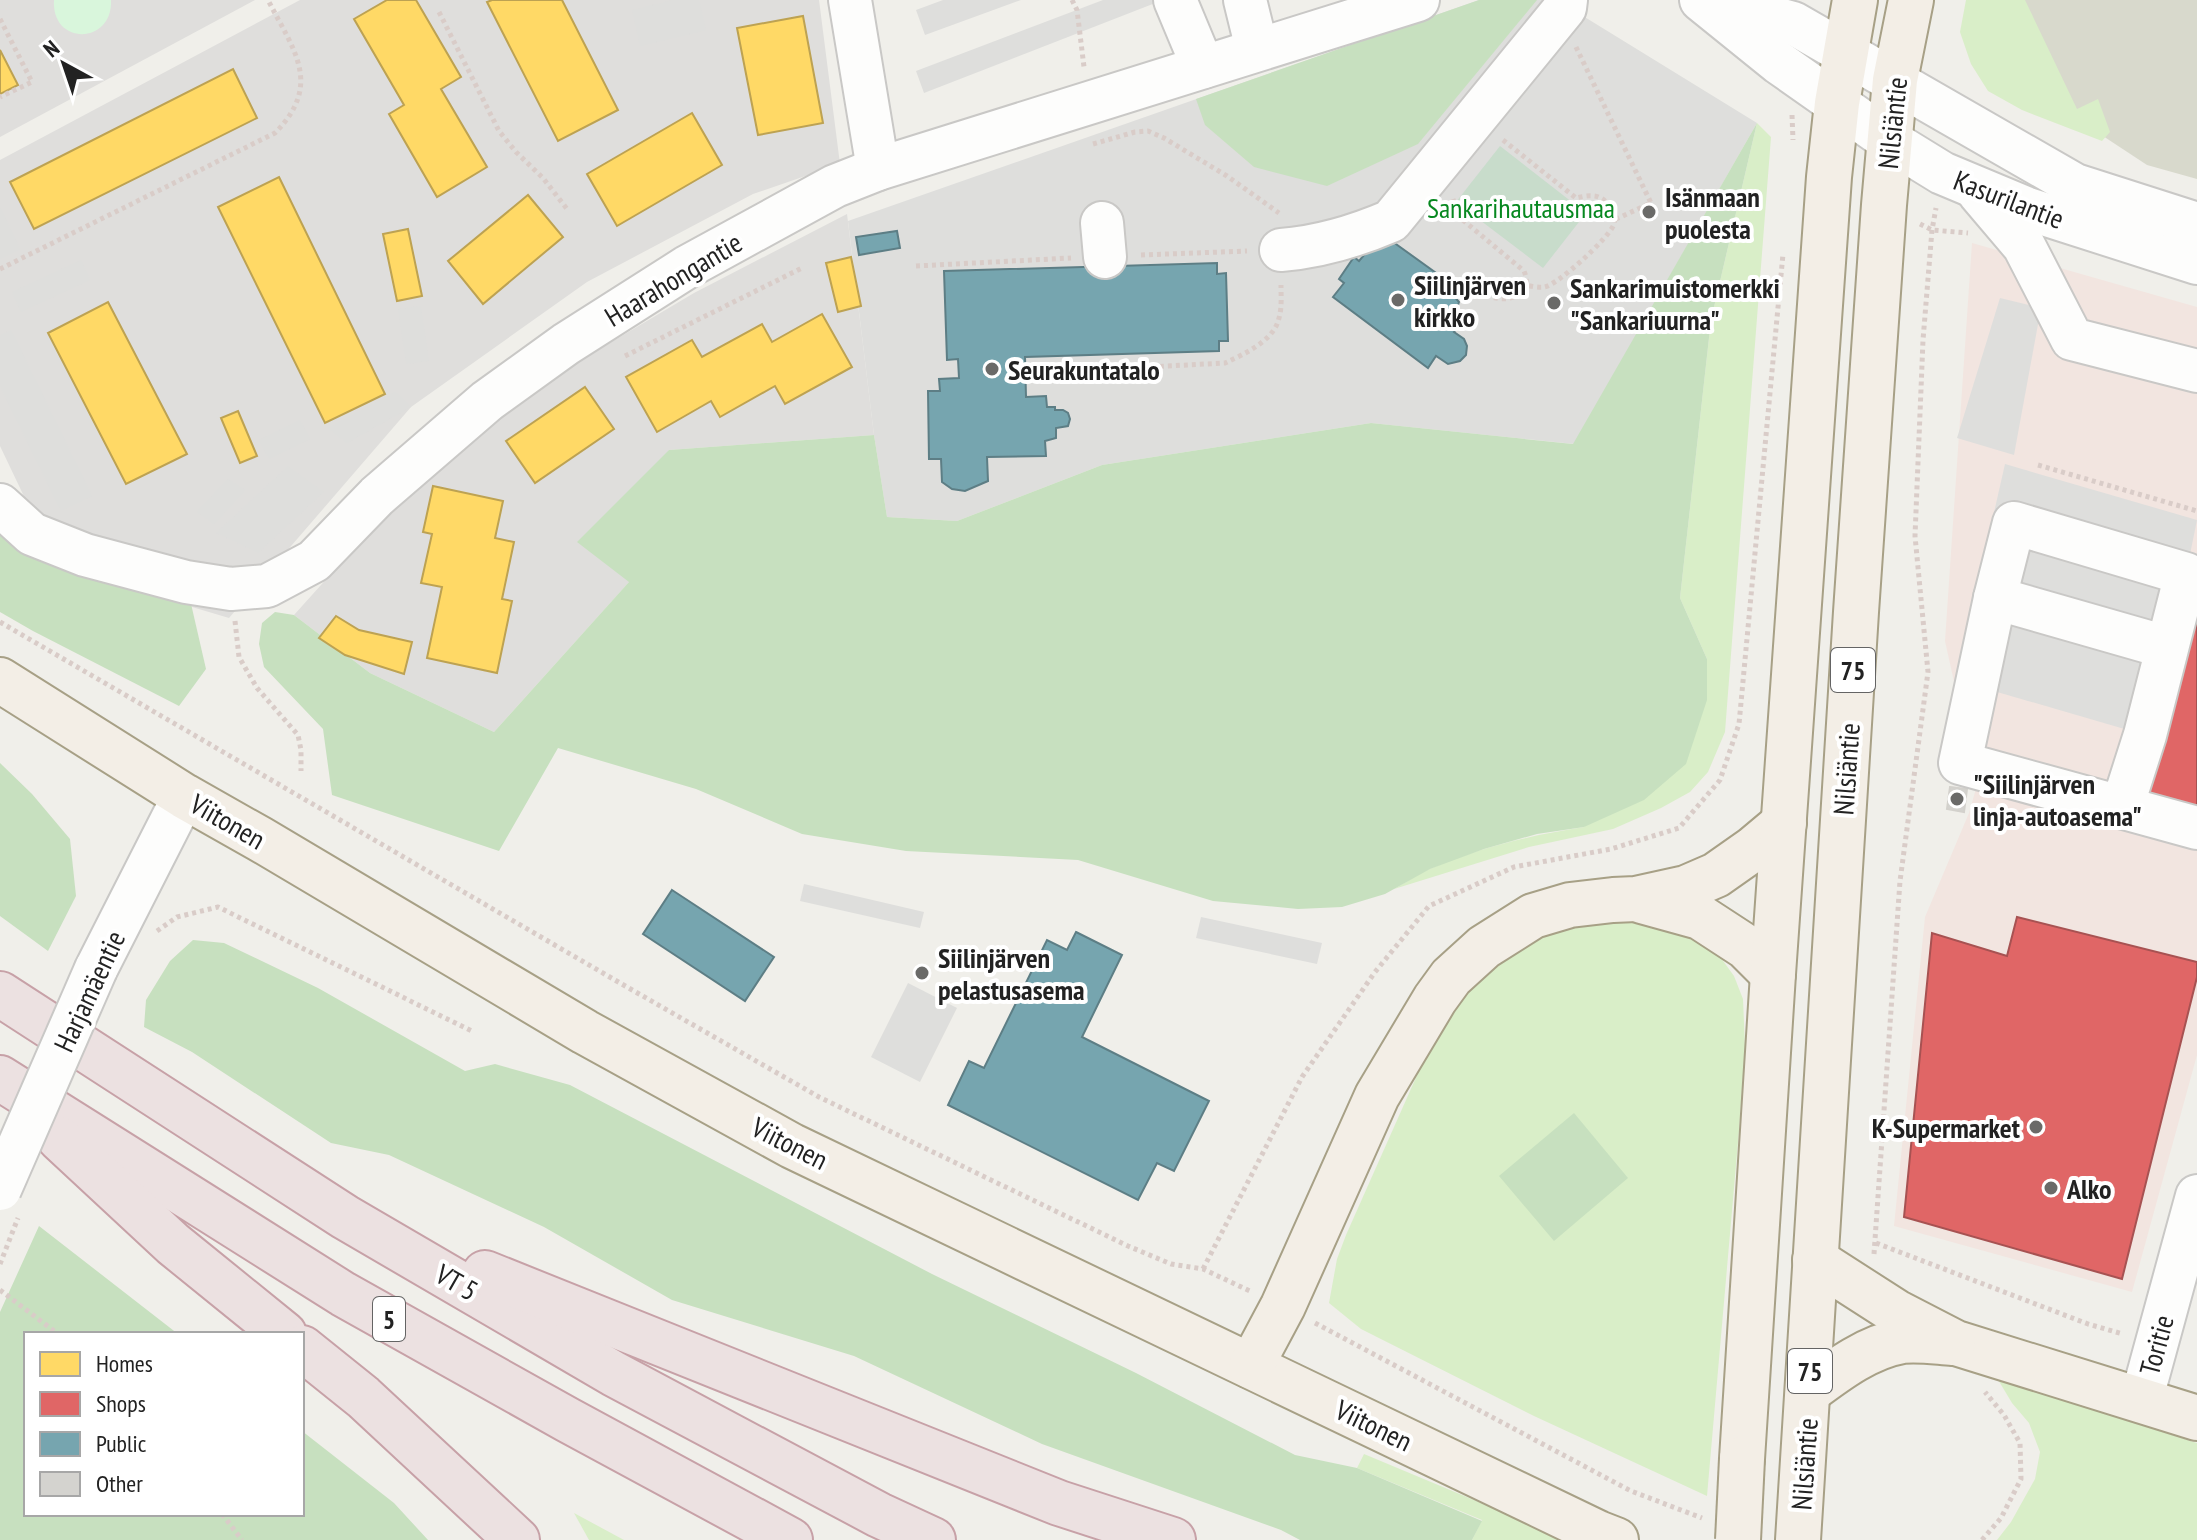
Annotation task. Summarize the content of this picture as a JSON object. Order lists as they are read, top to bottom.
{
  "streets": {
    "highway": ["VT 5", "5"],
    "main road": ["Nilsiäntie", "75", "Viitonen"],
    "street": [
      "Kasurilantie",
      "Haarahongantie",
      "Harjamäentie",
      "Toritie"
    ]
  },
  "crossings": [
    ["Nilsiäntie", "Kasurilantie"],
    ["Nilsiäntie", "75"],
    ["Kasurilantie", "75"],
    ["Viitonen", "Harjamäentie"]
  ],
  "parks": ["Sankarihautausmaa"],
  "places": [
    "Isänmaan puolesta",
    "Siilinjärven kirkko",
    "Sankarimuistomerkki \"Sankariuurna\"",
    "Seurakuntatalo",
    "\"Siilinjärven linja-autoasema\"",
    "Siilinjärven pelastusasema",
    "K-Supermarket",
    "Alko"
  ],
  "legend": [
    "Homes",
    "Shops",
    "Public",
    "Other"
  ],
  "north": "top left"
}
